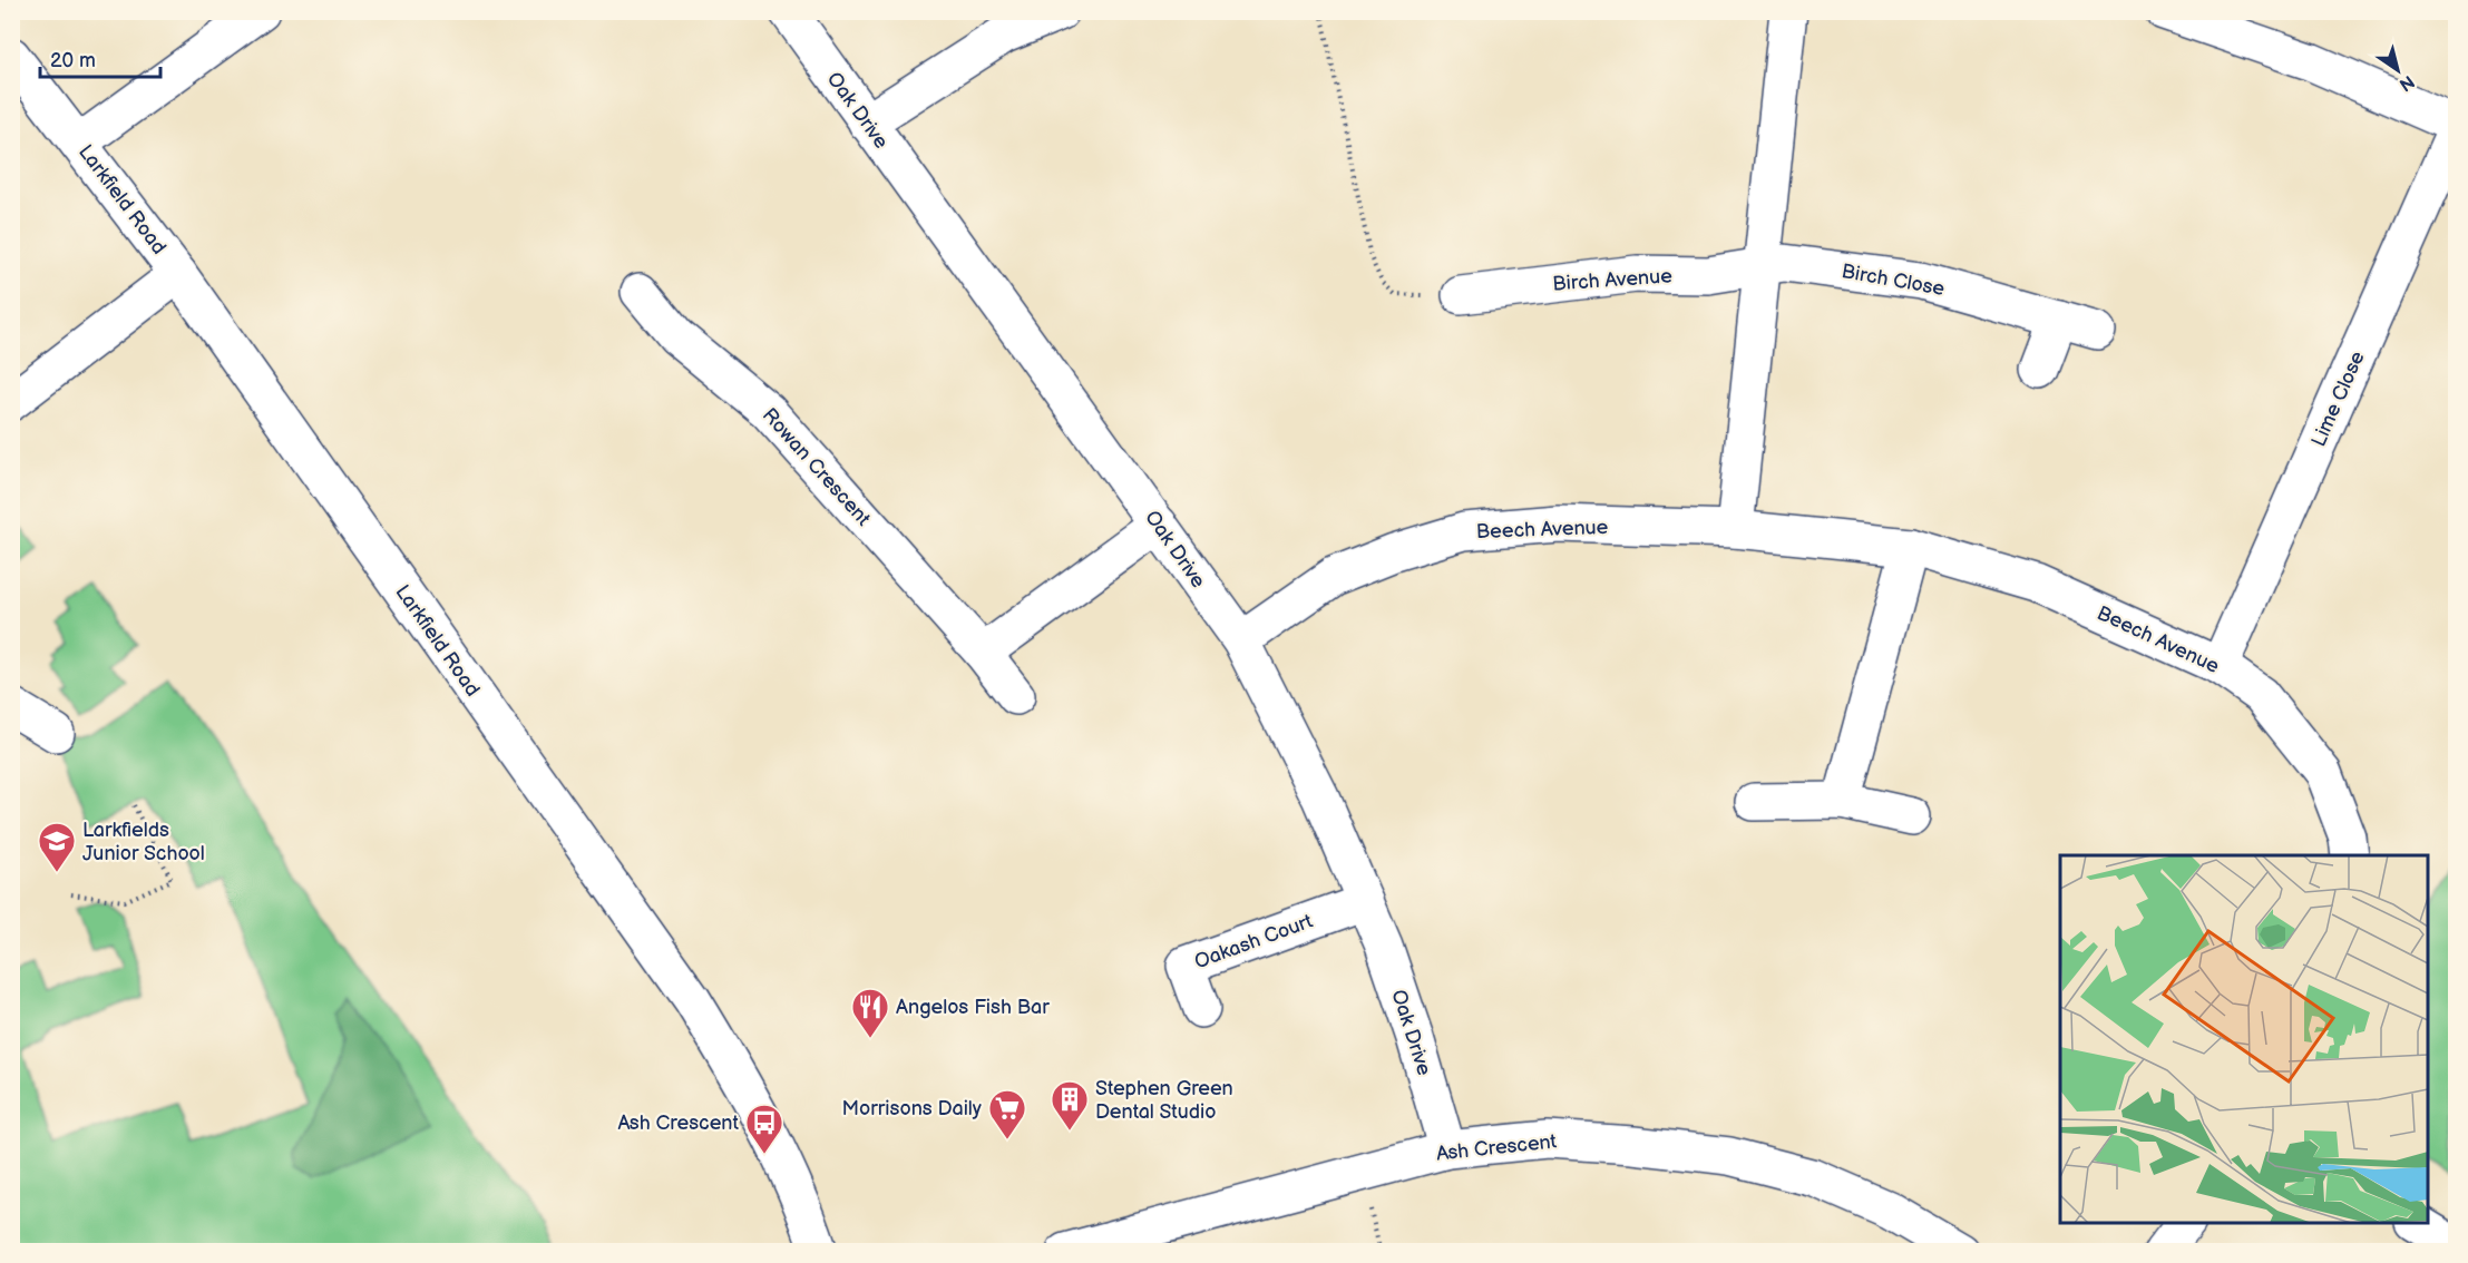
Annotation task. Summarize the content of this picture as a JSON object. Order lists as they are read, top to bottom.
{
  "streets": {
    "street": [
      "Oak Drive",
      "Larkfield Road",
      "Birch Avenue",
      "Birch Close",
      "Lime Close",
      "Rowan Crescent",
      "Beech Avenue",
      "Oakash Court",
      "Ash Crescent"
    ]
  },
  "crossings": [
    ["Oak Drive", "Beech Avenue"],
    ["Oak Drive", "Oakash Court"],
    ["Oak Drive", "Ash Crescent"],
    ["Birch Avenue", "Birch Close"],
    ["Lime Close", "Beech Avenue"]
  ],
  "places": {
    "school or university": ["Larkfields Junior School"],
    "restaurant": ["Angelos Fish Bar"],
    "building": ["Stephen Green Dental Studio"],
    "supermarket": ["Morrisons Daily"],
    "bus stop": ["Ash Crescent"]
  },
  "scale_bar": "20 m",
  "north": "bottom right"
}
